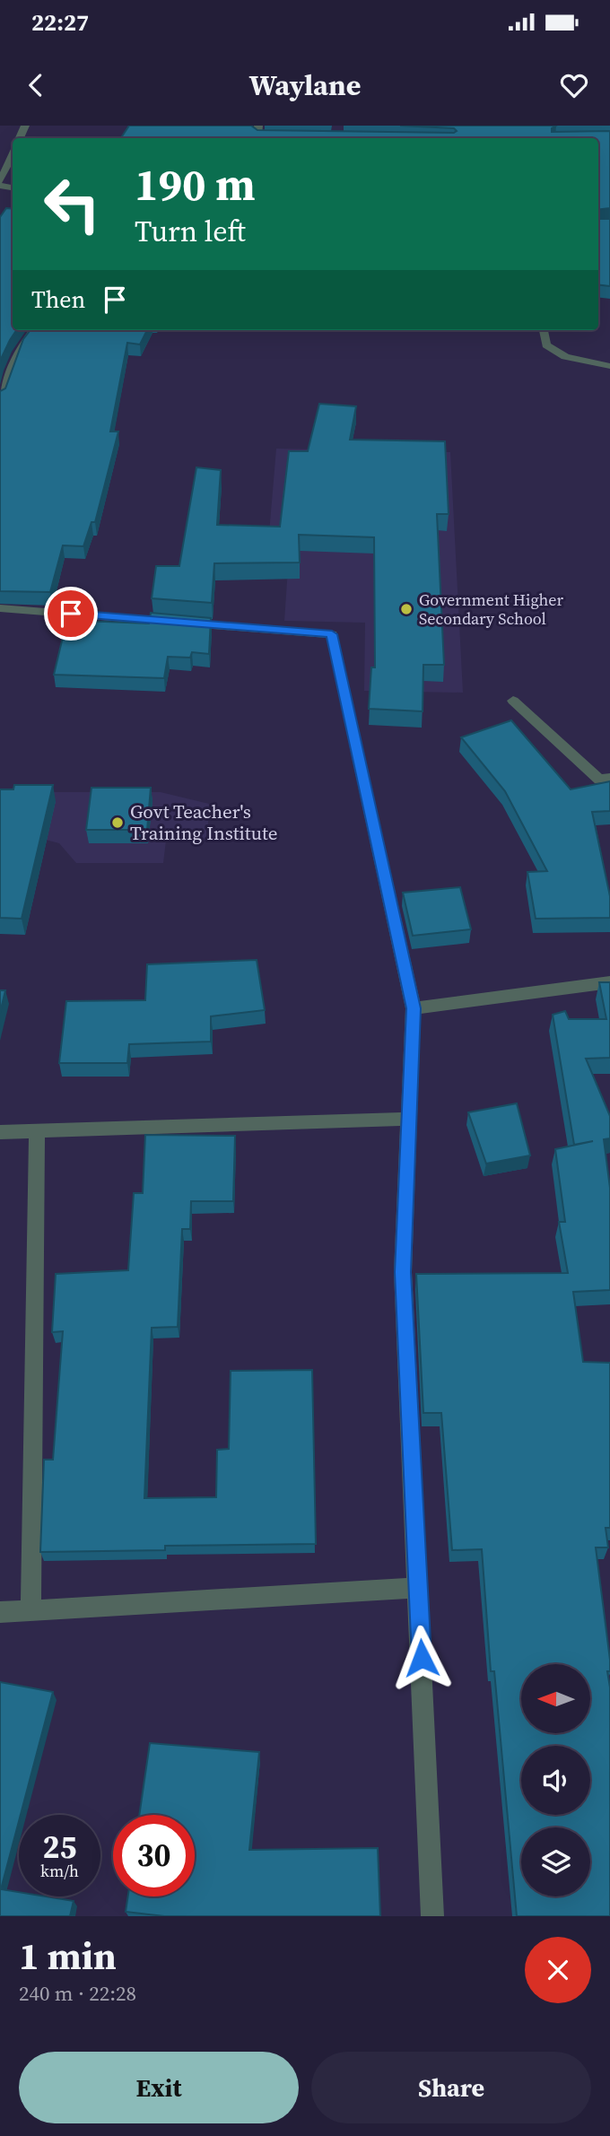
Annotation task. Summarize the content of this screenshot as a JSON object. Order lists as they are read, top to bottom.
{
  "places": ["Government Higher Secondary School", "Govt Teacher's Training Institute"],
  "north": "left",
  "page": {
    "status": "22:27",
    "header": "Waylane",
    "turn": ["190 m", "Turn left"],
    "then": "Then",
    "speed": "25 km/h",
    "limit": "30",
    "heading": ["1 min", "240 m · 22:28"],
    "buttons": ["Exit", "Share"]
  }
}
